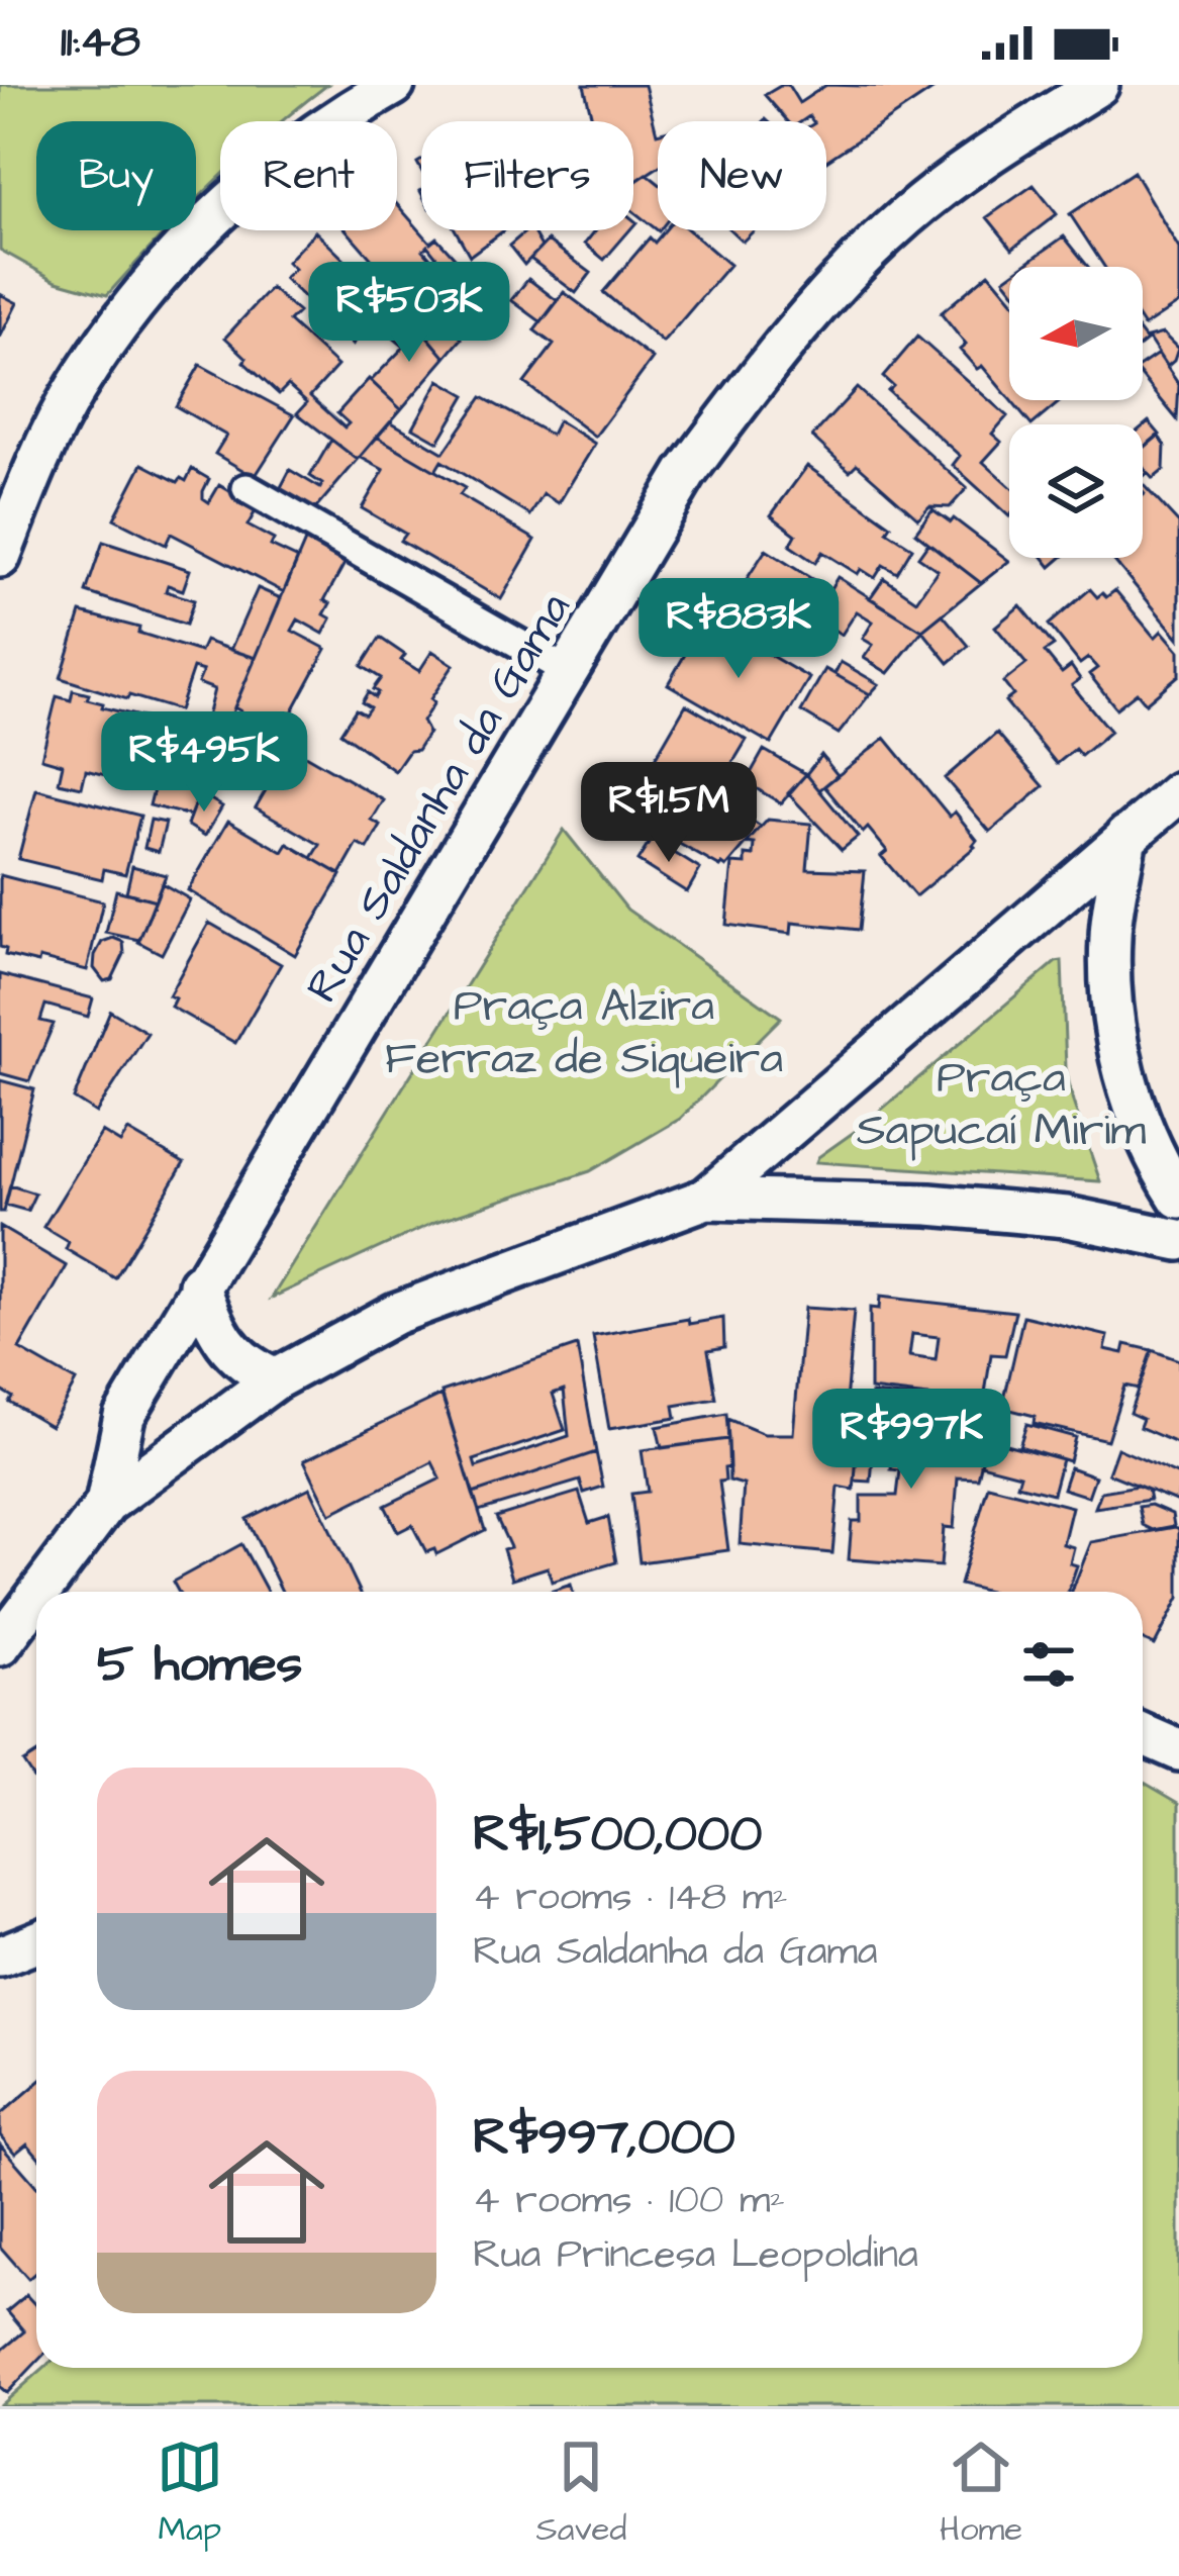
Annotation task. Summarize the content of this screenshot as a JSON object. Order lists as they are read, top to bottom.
{
  "streets": {
    "street": ["Rua Saldanha da Gama"]
  },
  "parks": ["Praça Alzira Ferraz de Siqueira", "Praça Sapucaí Mirim"],
  "north": "left",
  "page": {
    "status": "11:48",
    "chip": [
      "Buy",
      "Rent",
      "Filters",
      "New"
    ],
    "price": [
      "R$503K",
      "R$883K",
      "R$495K",
      "R$1.5M",
      "R$997K"
    ],
    "heading": "5 homes",
    "list": [
      {
        "name": "R$1,500,000",
        "note": "4 rooms · 148 m² · Rua Saldanha da Gama"
      },
      {
        "name": "R$997,000",
        "note": "4 rooms · 100 m² · Rua Princesa Leopoldina"
      }
    ],
    "tabs": ["Map", "Saved", "Home"]
  }
}
